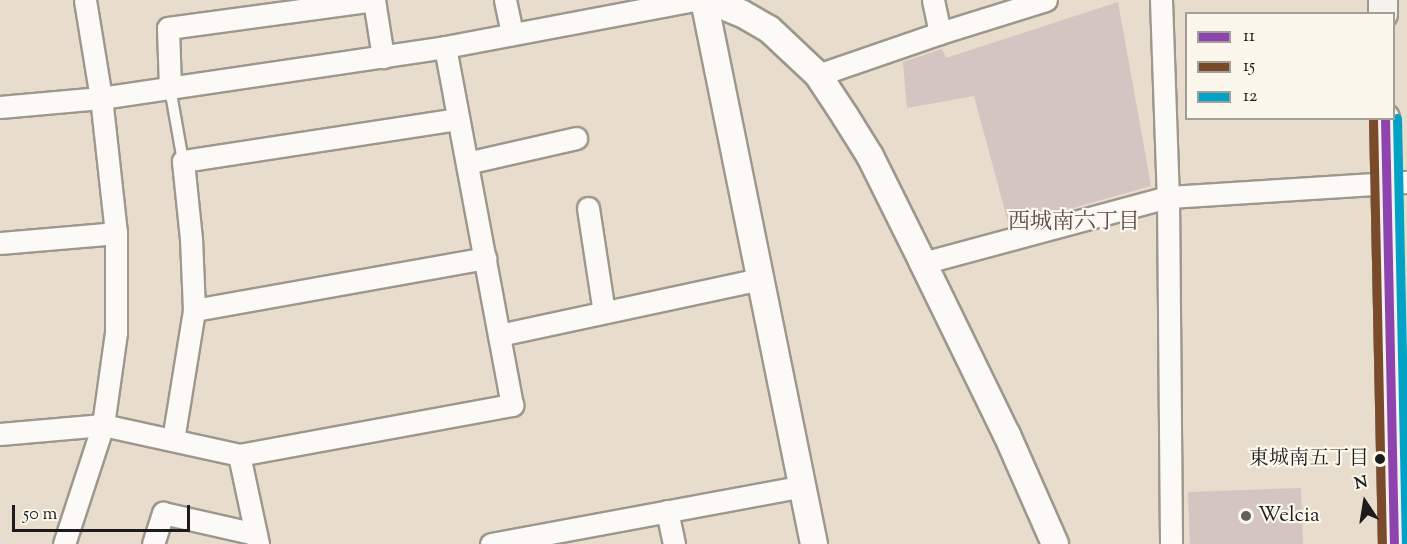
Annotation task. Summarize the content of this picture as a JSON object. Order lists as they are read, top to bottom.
{
  "districts": ["西城南六丁目"],
  "places": ["東城南五丁目", "Welcia"],
  "lines": ["transit line 12", "transit line 11", "transit line 15"],
  "legend": ["11", "15", "12"],
  "scale_bar": "50 m",
  "north": "top"
}
